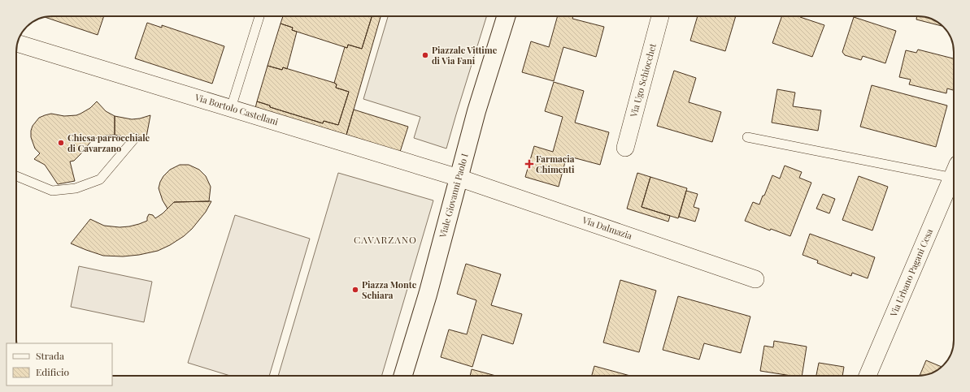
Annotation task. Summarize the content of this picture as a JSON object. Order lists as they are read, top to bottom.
{
  "streets": {
    "street": [
      "Via Ugo Schiocchet",
      "Via Bortolo Castellani",
      "Viale Giovanni Paolo I",
      "Via Dalmazia",
      "Via Urbano Pagani Cesa"
    ]
  },
  "crossings": [
    ["Via Bortolo Castellani", "Viale Giovanni Paolo I"],
    ["Via Bortolo Castellani", "Via Dalmazia"],
    ["Viale Giovanni Paolo I", "Via Dalmazia"]
  ],
  "districts": ["CAVARZANO"],
  "places": {
    "other": ["Piazzale Vittime di Via Fani", "Chiesa parrocchiale di Cavarzano", "Piazza Monte Schiara"],
    "health": ["Farmacia Chimenti"]
  },
  "legend": ["Strada", "Edificio"]
}
